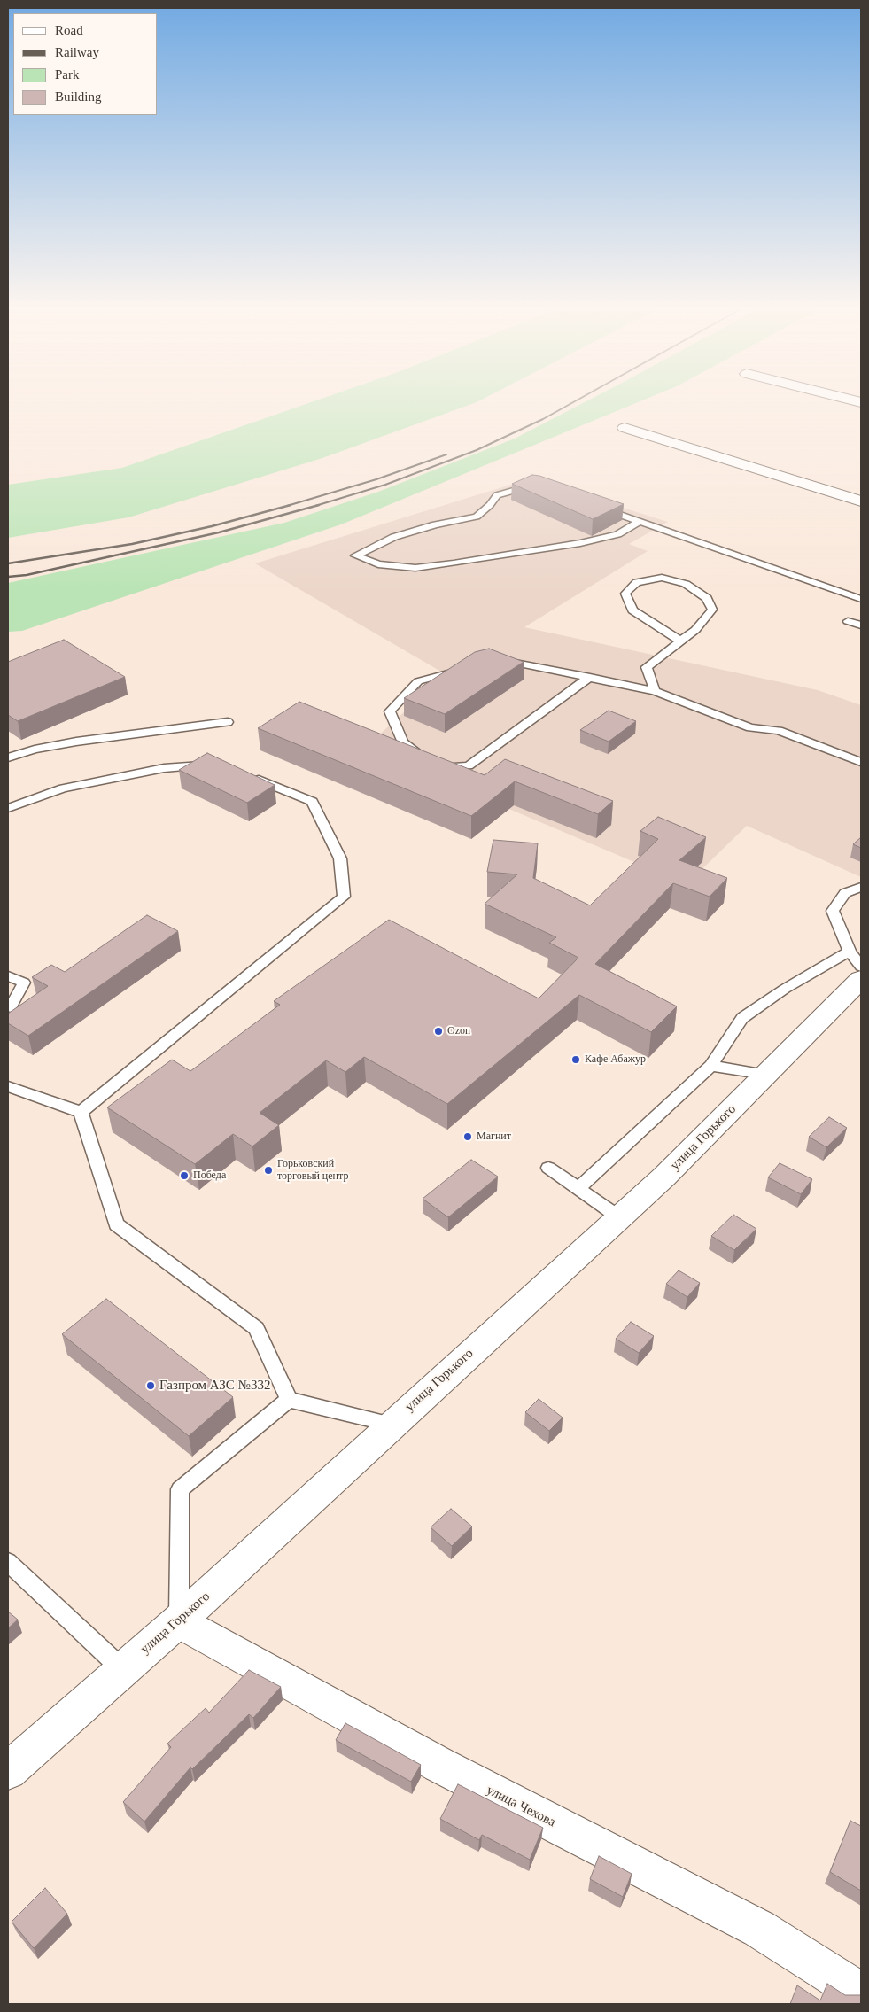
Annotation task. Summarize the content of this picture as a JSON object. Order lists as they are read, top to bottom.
{
  "streets": {
    "street": ["улица Горького", "улица Чехова"]
  },
  "crossings": [
    ["улица Горького", "улица Чехова"]
  ],
  "places": [
    "Ozon",
    "Кафе Абажур",
    "Магнит",
    "Горьковский торговый центр",
    "Победа",
    "Газпром АЗС №332"
  ],
  "legend": [
    "Road",
    "Railway",
    "Park",
    "Building"
  ]
}
